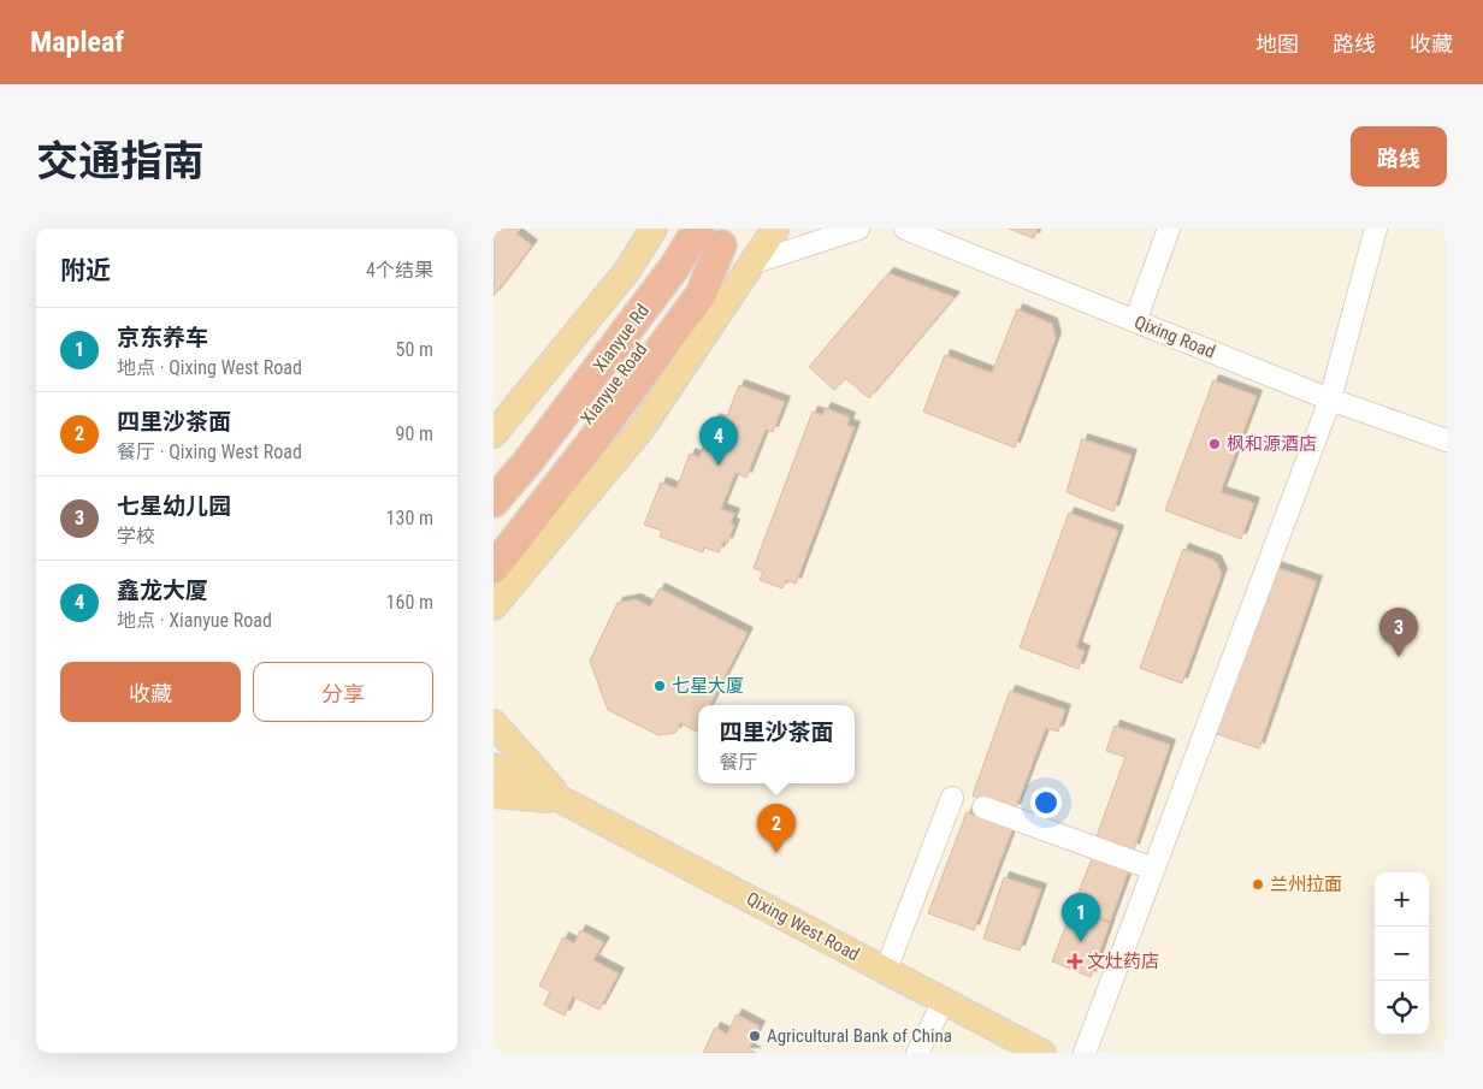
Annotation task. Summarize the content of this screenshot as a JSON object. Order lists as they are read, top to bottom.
{
  "streets": {
    "highway": ["Xianyue Rd", "Xianyue Road"],
    "main road": ["Qixing West Road"],
    "street": ["Qixing Road"]
  },
  "crossings": [
    ["Xianyue Rd", "Xianyue Road"]
  ],
  "places": {
    "other": [
      "枫和源酒店",
      "七星大厦",
      "兰州拉面",
      "Agricultural Bank of China"
    ],
    "health": ["文灶药店"]
  },
  "page": {
    "header": "Mapleaf",
    "nav": ["地图", "路线", "收藏"],
    "title": "交通指南",
    "buttons": [
      "路线",
      ["收藏", "分享"]
    ],
    "heading": ["附近", "4个结果"],
    "list": [
      {
        "mark": "1",
        "name": "京东养车",
        "note": "地点 · Qixing West Road",
        "value": "50 m"
      },
      {
        "mark": "2",
        "name": "四里沙茶面",
        "note": "餐厅 · Qixing West Road",
        "value": "90 m"
      },
      {
        "mark": "3",
        "name": "七星幼儿园",
        "note": "学校",
        "value": "130 m"
      },
      {
        "mark": "4",
        "name": "鑫龙大厦",
        "note": "地点 · Xianyue Road",
        "value": "160 m"
      }
    ],
    "pins": [
      "4",
      "3",
      "2",
      "1"
    ],
    "popup": ["四里沙茶面", "餐厅"],
    "map_buttons": ["+", "−"]
  }
}
